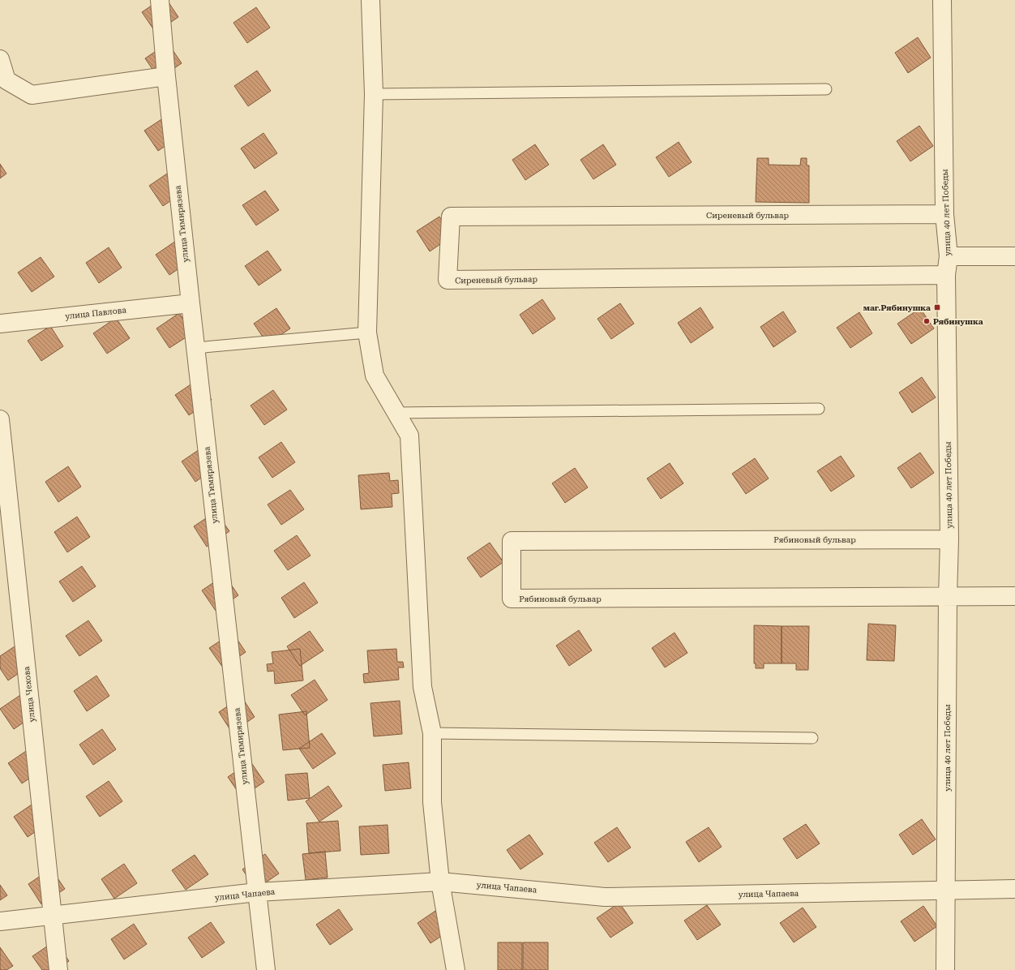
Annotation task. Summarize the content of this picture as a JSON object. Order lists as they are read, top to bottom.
{
  "streets": {
    "street": [
      "улица 40 лет Победы",
      "Сиреневый бульвар",
      "улица Тимирязева",
      "улица Павлова",
      "Рябиновый бульвар",
      "улица Чехова",
      "улица Чапаева"
    ]
  },
  "crossings": [
    ["улица 40 лет Победы", "Сиреневый бульвар"],
    ["улица 40 лет Победы", "Рябиновый бульвар"],
    ["улица 40 лет Победы", "улица Чапаева"],
    ["улица Тимирязева", "улица Павлова"],
    ["улица Тимирязева", "улица Чапаева"],
    ["улица Чехова", "улица Чапаева"]
  ],
  "places": {
    "transit": ["маг.Рябинушка"],
    "other": ["Рябинушка"]
  }
}
